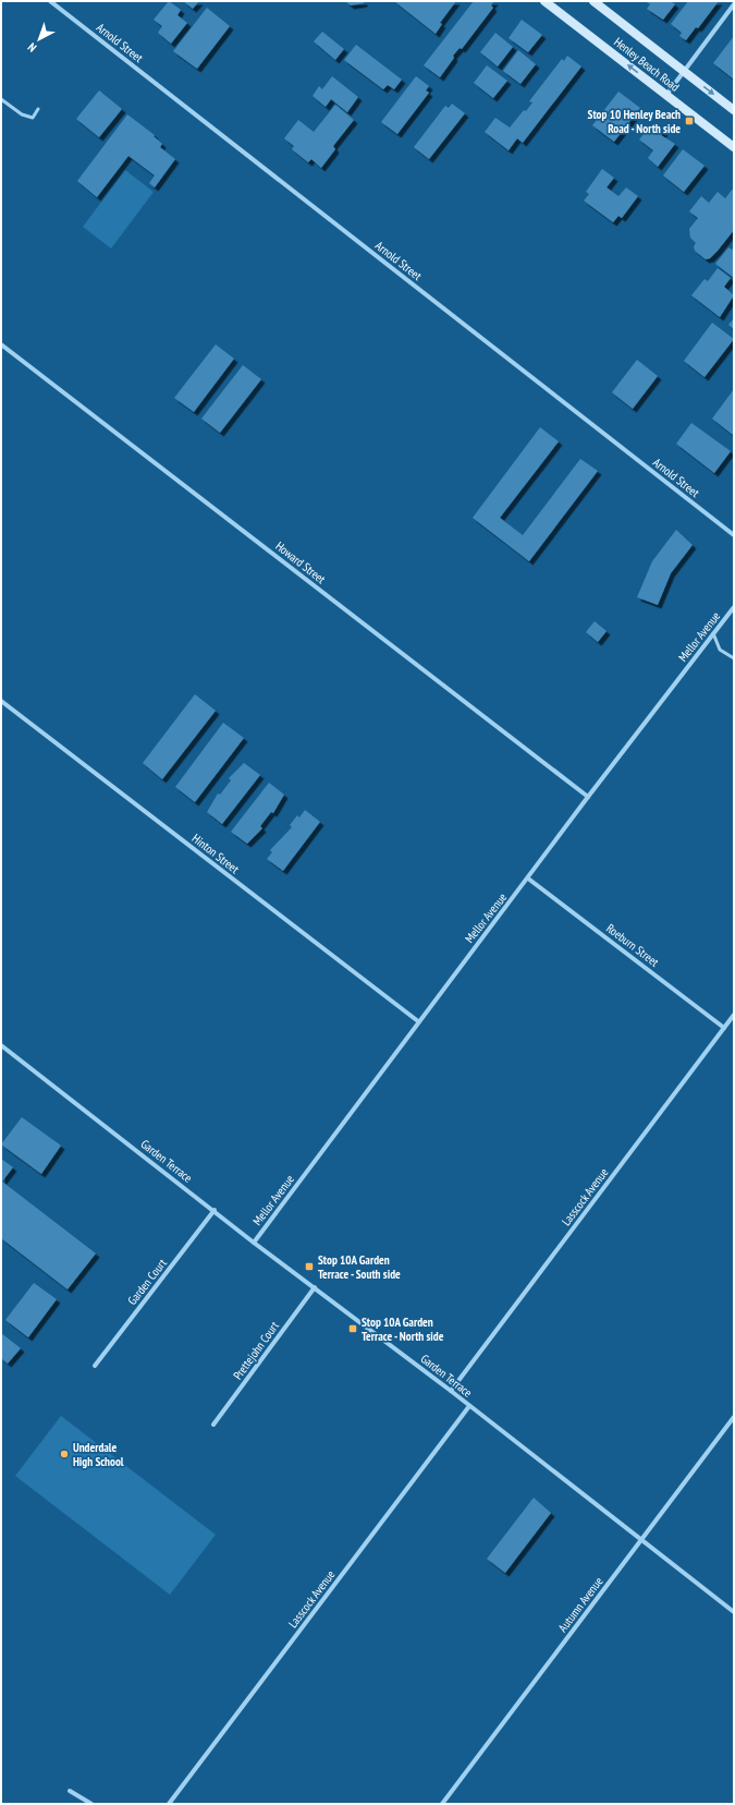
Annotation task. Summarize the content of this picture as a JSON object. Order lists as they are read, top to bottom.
{
  "streets": {
    "main road": ["Henley Beach Road"],
    "street": [
      "Arnold Street",
      "Howard Street",
      "Mellor Avenue",
      "Hinton Street",
      "Roeburn Street",
      "Garden Terrace",
      "Lasscock Avenue",
      "Garden Court",
      "Prettejohn Court",
      "Autumn Avenue"
    ]
  },
  "crossings": [
    ["Howard Street", "Mellor Avenue"],
    ["Mellor Avenue", "Hinton Street"],
    ["Mellor Avenue", "Roeburn Street"],
    ["Mellor Avenue", "Garden Terrace"],
    ["Roeburn Street", "Lasscock Avenue"],
    ["Garden Terrace", "Lasscock Avenue"],
    ["Garden Terrace", "Garden Court"],
    ["Garden Terrace", "Prettejohn Court"],
    ["Garden Terrace", "Autumn Avenue"]
  ],
  "places": {
    "transit": ["Stop 10 Henley Beach Road - North side", "Stop 10A Garden Terrace - South side", "Stop 10A Garden Terrace - North side"],
    "other": ["Underdale High School"]
  },
  "north": "bottom left"
}
